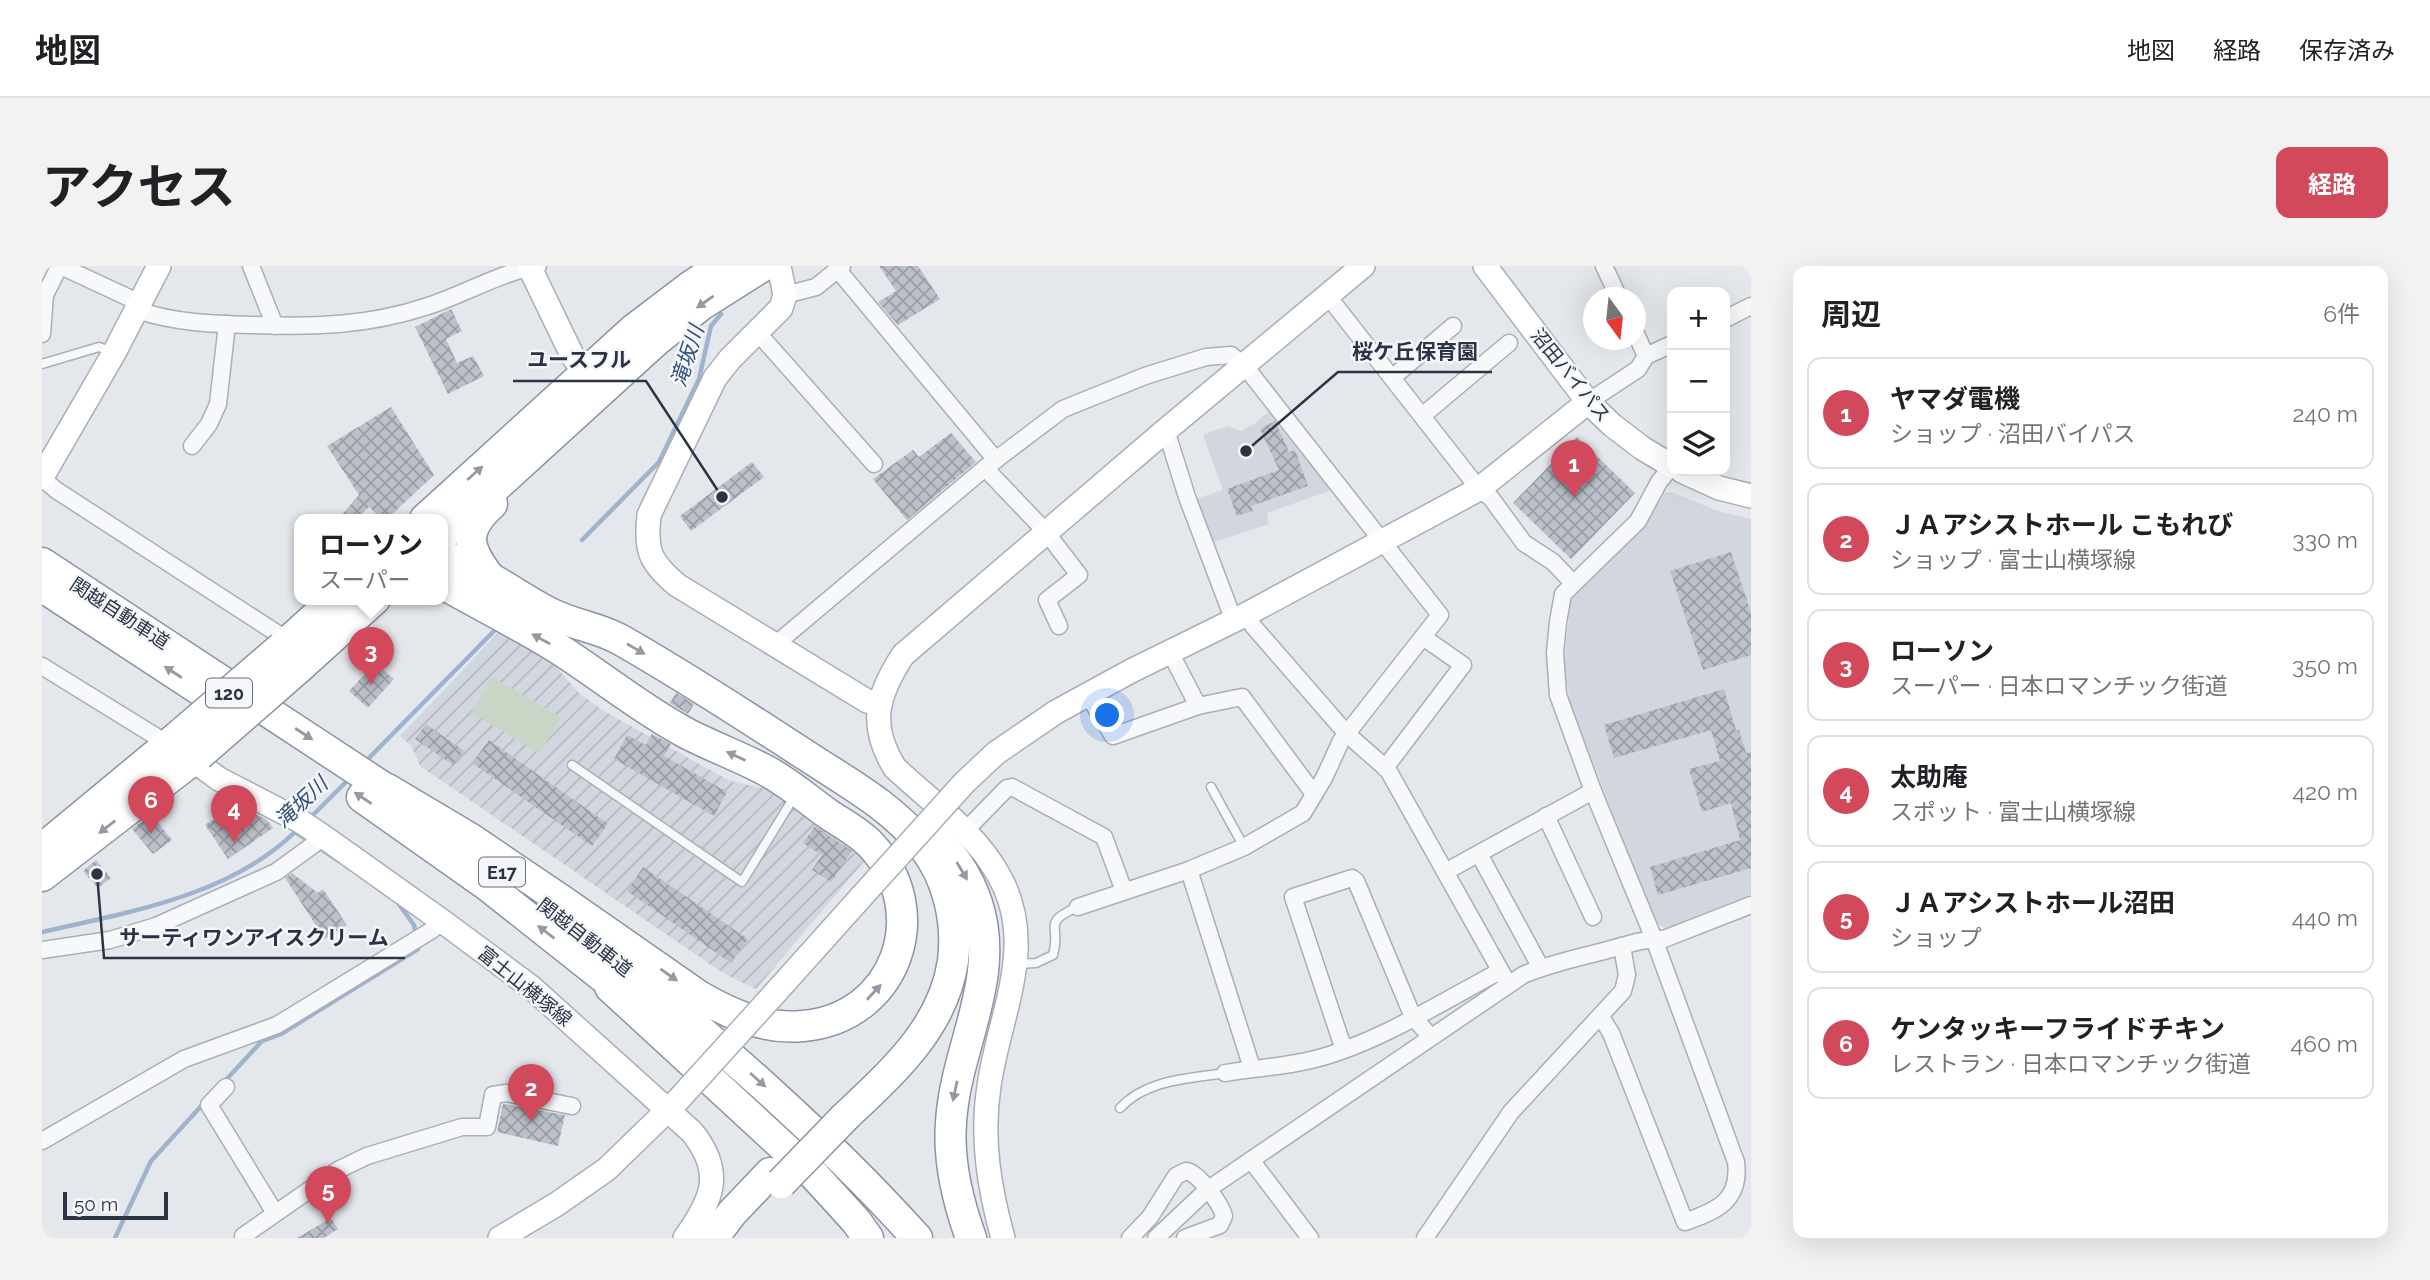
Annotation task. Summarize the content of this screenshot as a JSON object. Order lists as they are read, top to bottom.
{
  "streets": {
    "highway": ["関越自動車道", "120", "E17"],
    "street": ["沼田バイパス", "富士山横塚線"]
  },
  "crossings": [
    ["120", "富士山横塚線"]
  ],
  "water": ["滝坂川"],
  "places": ["桜ケ丘保育園", "ユースフル", "サーティワンアイスクリーム"],
  "scale_bar": "50 m",
  "north": "bottom",
  "page": {
    "header": "地図",
    "nav": ["地図", "経路", "保存済み"],
    "title": "アクセス",
    "buttons": "経路",
    "heading": ["周辺", "6件"],
    "map_buttons": ["+", "−"],
    "list": [
      {
        "mark": "1",
        "name": "ヤマダ電機",
        "note": "ショップ · 沼田バイパス",
        "value": "240 m"
      },
      {
        "mark": "2",
        "name": "ＪＡアシストホール こもれび",
        "note": "ショップ · 富士山横塚線",
        "value": "330 m"
      },
      {
        "mark": "3",
        "name": "ローソン",
        "note": "スーパー · 日本ロマンチック街道",
        "value": "350 m"
      },
      {
        "mark": "4",
        "name": "太助庵",
        "note": "スポット · 富士山横塚線",
        "value": "420 m"
      },
      {
        "mark": "5",
        "name": "ＪＡアシストホール沼田",
        "note": "ショップ",
        "value": "440 m"
      },
      {
        "mark": "6",
        "name": "ケンタッキーフライドチキン",
        "note": "レストラン · 日本ロマンチック街道",
        "value": "460 m"
      }
    ],
    "pins": [
      "1",
      "3",
      "6",
      "4",
      "2",
      "5"
    ],
    "popup": ["ローソン", "スーパー"],
    "scale": "50 m"
  }
}
